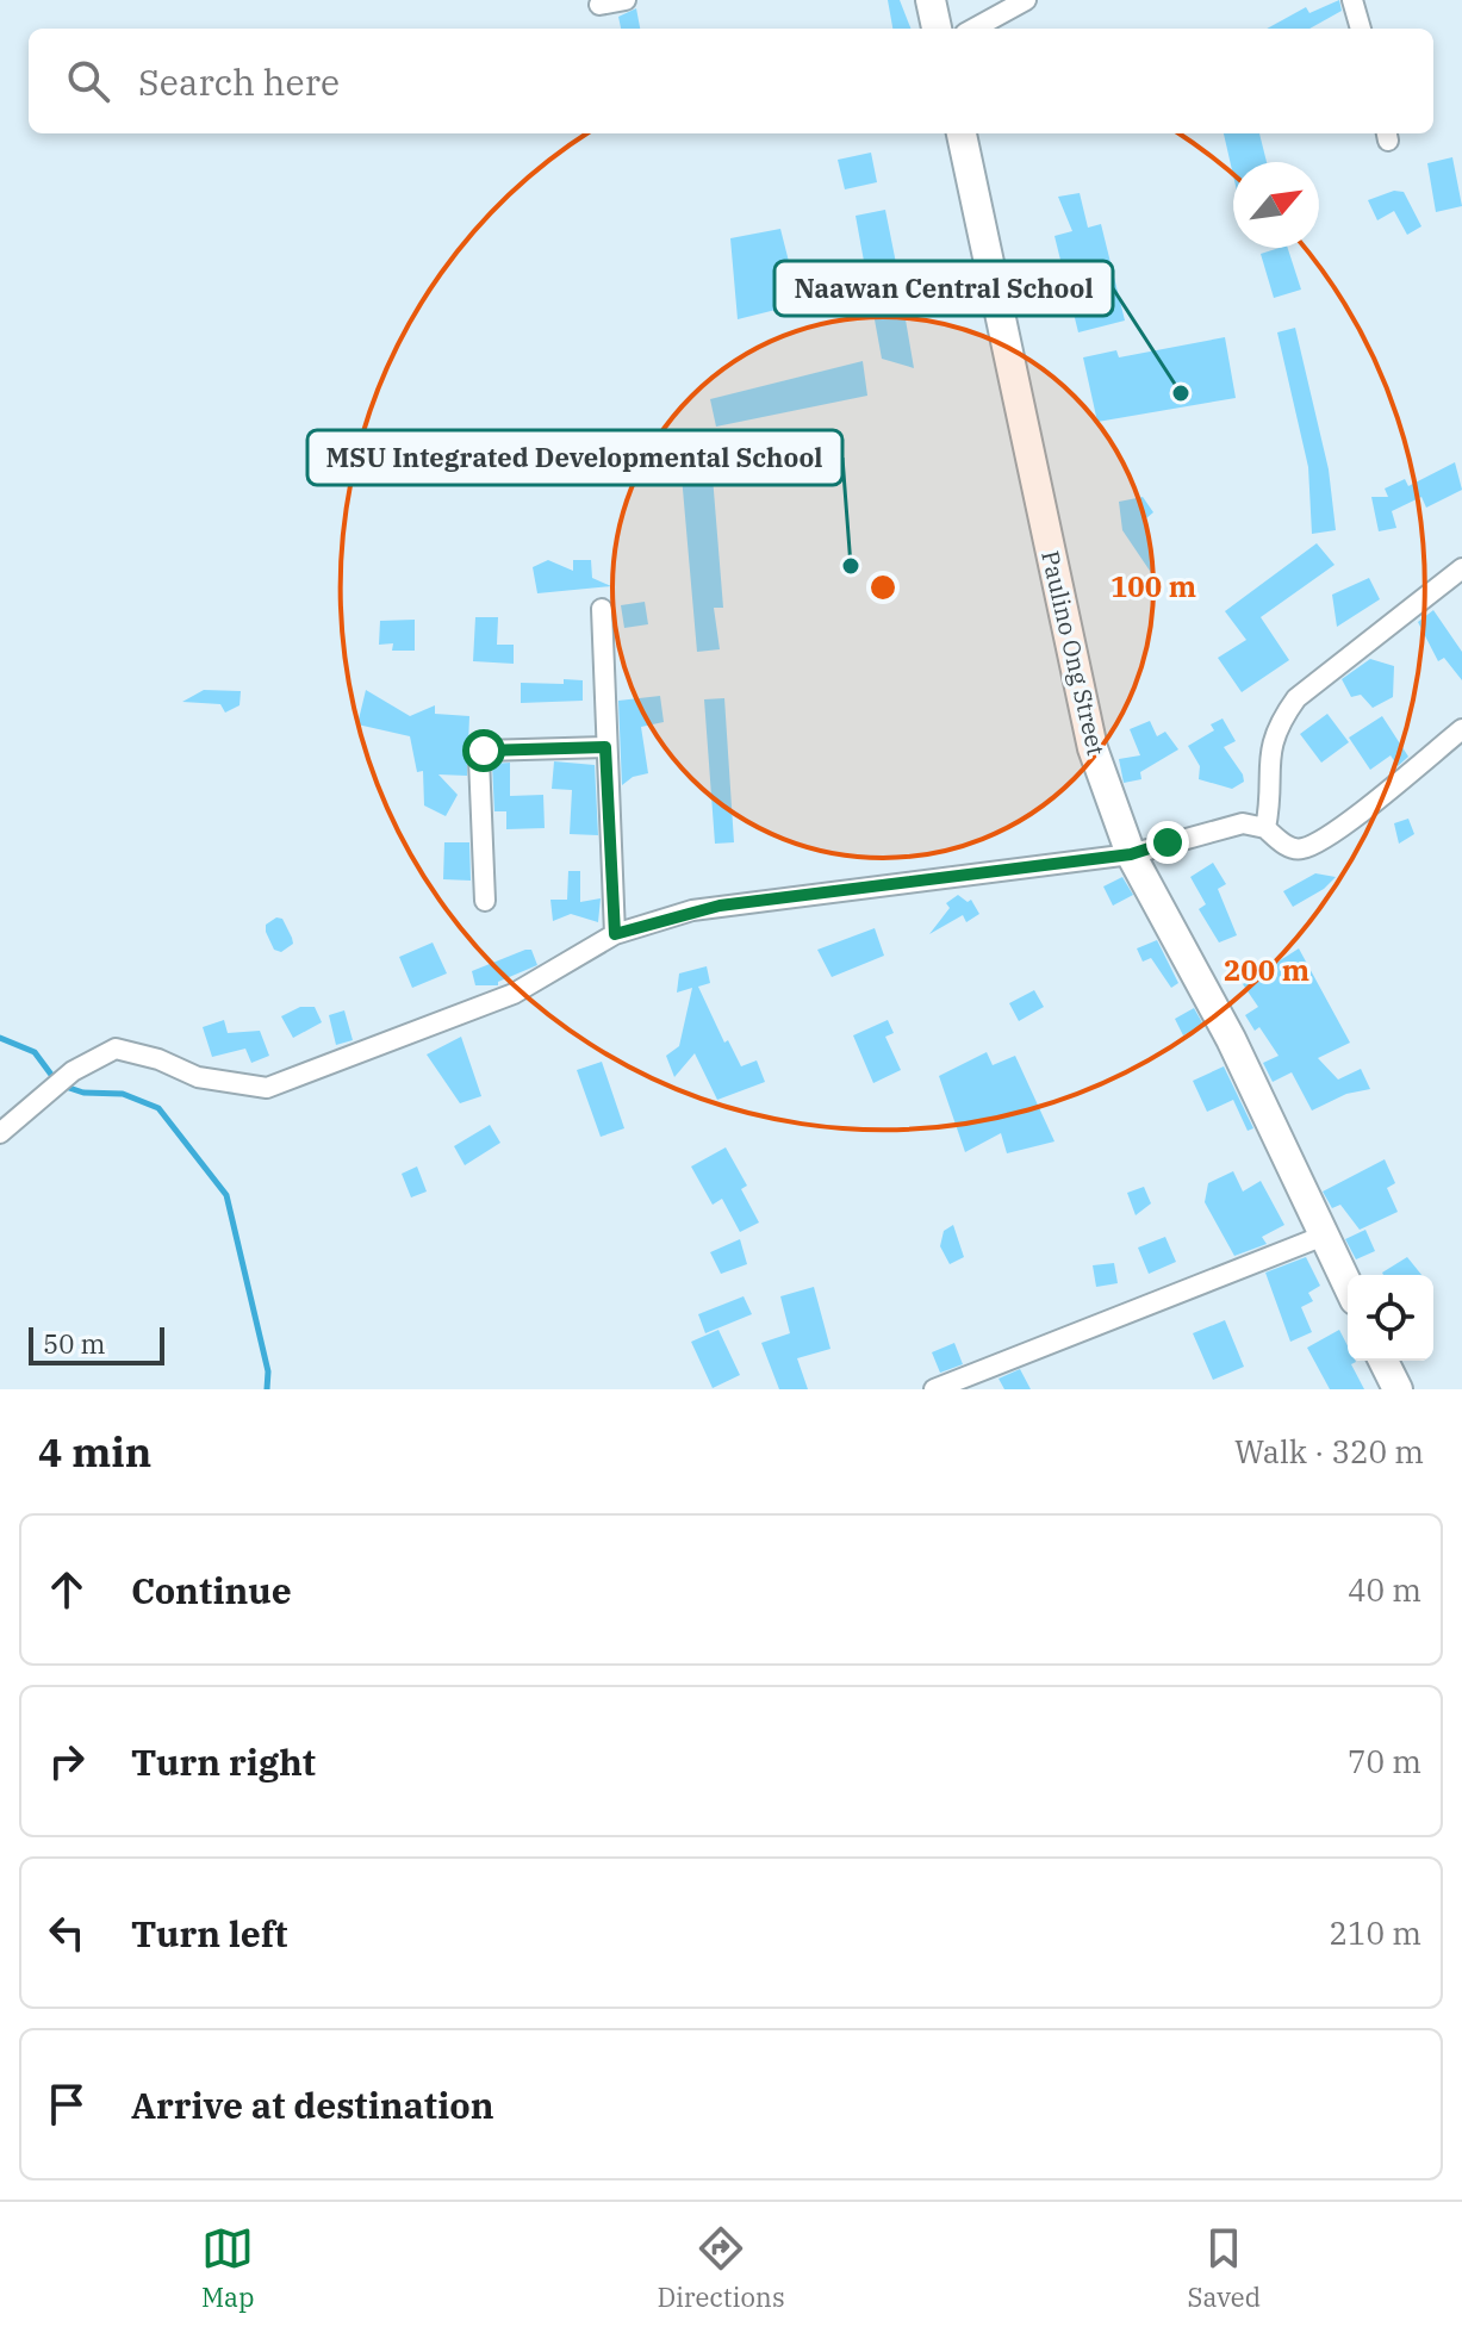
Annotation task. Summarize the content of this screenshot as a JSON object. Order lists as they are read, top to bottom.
{
  "streets": {
    "street": ["Paulino Ong Street"]
  },
  "places": ["Naawan Central School", "MSU Integrated Developmental School"],
  "scale_bar": "50 m",
  "north": "top right",
  "page": {
    "search": "Search here",
    "scale": "50 m",
    "heading": ["4 min", "Walk · 320 m"],
    "list": [
      ["Continue", "40 m"],
      ["Turn right", "70 m"],
      ["Turn left", "210 m"],
      "Arrive at destination"
    ],
    "nav": ["Map", "Directions", "Saved"]
  },
  "rings": ["100 m", "200 m"]
}
